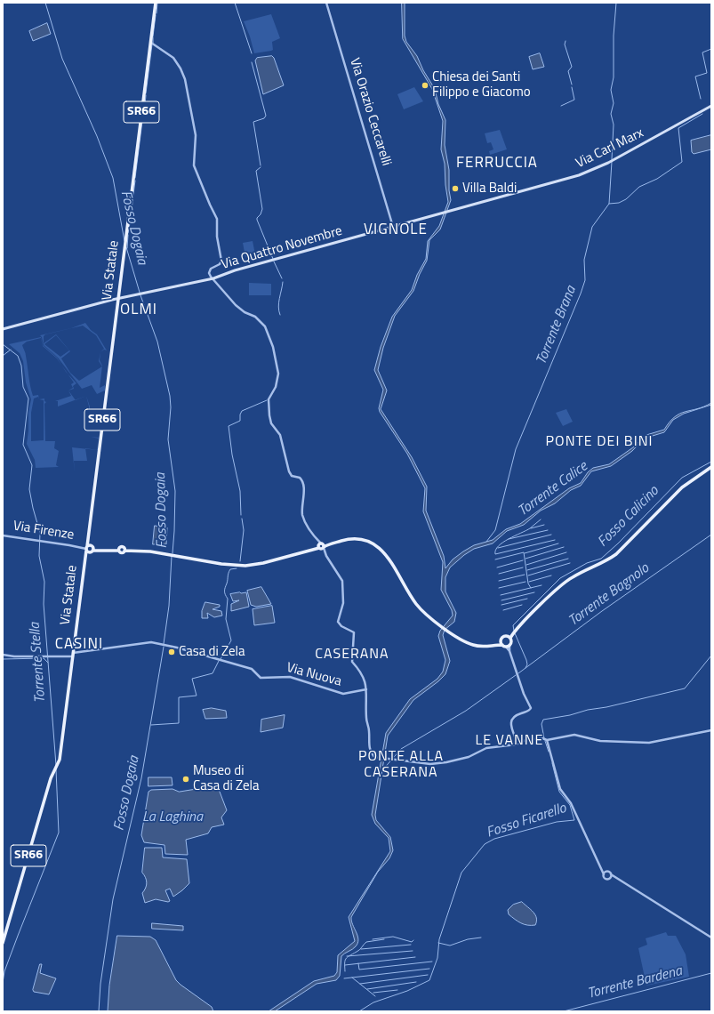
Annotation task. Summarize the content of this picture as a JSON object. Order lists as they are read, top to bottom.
{
  "streets": {
    "main road": [
      "SR66",
      "Via Carl Marx",
      "Via Quattro Novembre",
      "Via Statale"
    ],
    "street": ["Via Orazio Ceccarelli", "Via Firenze", "Via Nuova"]
  },
  "crossings": [
    ["Via Orazio Ceccarelli", "Via Quattro Novembre"],
    ["Via Carl Marx", "Via Quattro Novembre"],
    ["Via Quattro Novembre", "Via Statale"],
    ["Via Statale", "Via Firenze"],
    ["Via Statale", "Via Nuova"]
  ],
  "districts": [
    "FERRUCCIA",
    "VIGNOLE",
    "OLMI",
    "PONTE DEI BINI",
    "CASINI",
    "CASERANA",
    "LE VANNE",
    "PONTE ALLA CASERANA"
  ],
  "water": [
    "Fosso Dogaia",
    "Torrente Brana",
    "Torrente Calice",
    "Fosso Calicino",
    "Torrente Bagnolo",
    "Torrente Stella",
    "La Laghina",
    "Fosso Ficarello",
    "Torrente Bardena"
  ],
  "places": [
    "Chiesa dei Santi Filippo e Giacomo",
    "Villa Baldi",
    "Casa di Zela",
    "Museo di Casa di Zela"
  ]
}
